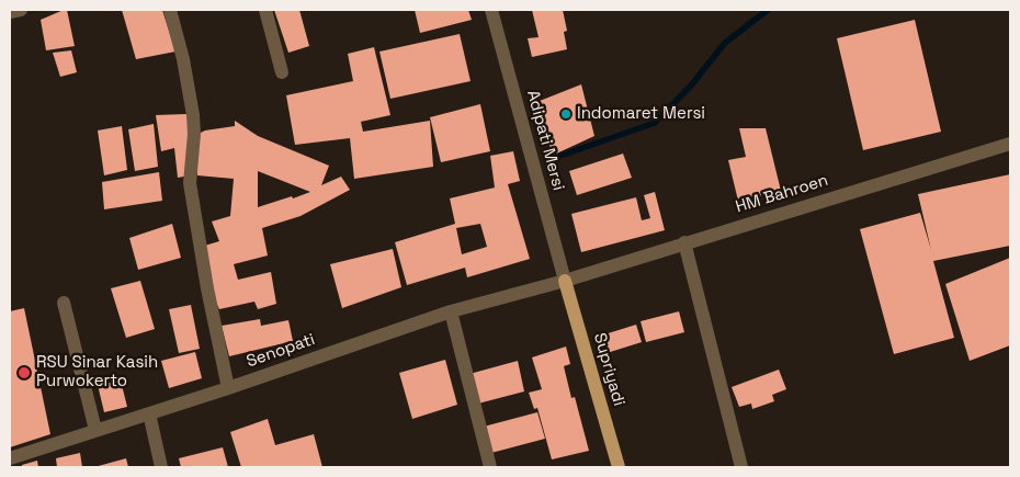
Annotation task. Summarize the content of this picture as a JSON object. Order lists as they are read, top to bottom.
{
  "streets": {
    "main road": ["Supriyadi"],
    "street": ["Adipati Mersi", "HM Bahroen", "Senopati"]
  },
  "crossings": [
    ["Adipati Mersi", "HM Bahroen"],
    ["Adipati Mersi", "Senopati"],
    ["Adipati Mersi", "Supriyadi"],
    ["HM Bahroen", "Senopati"],
    ["HM Bahroen", "Supriyadi"],
    ["Senopati", "Supriyadi"]
  ],
  "places": ["Indomaret Mersi", "RSU Sinar Kasih Purwokerto"]
}
